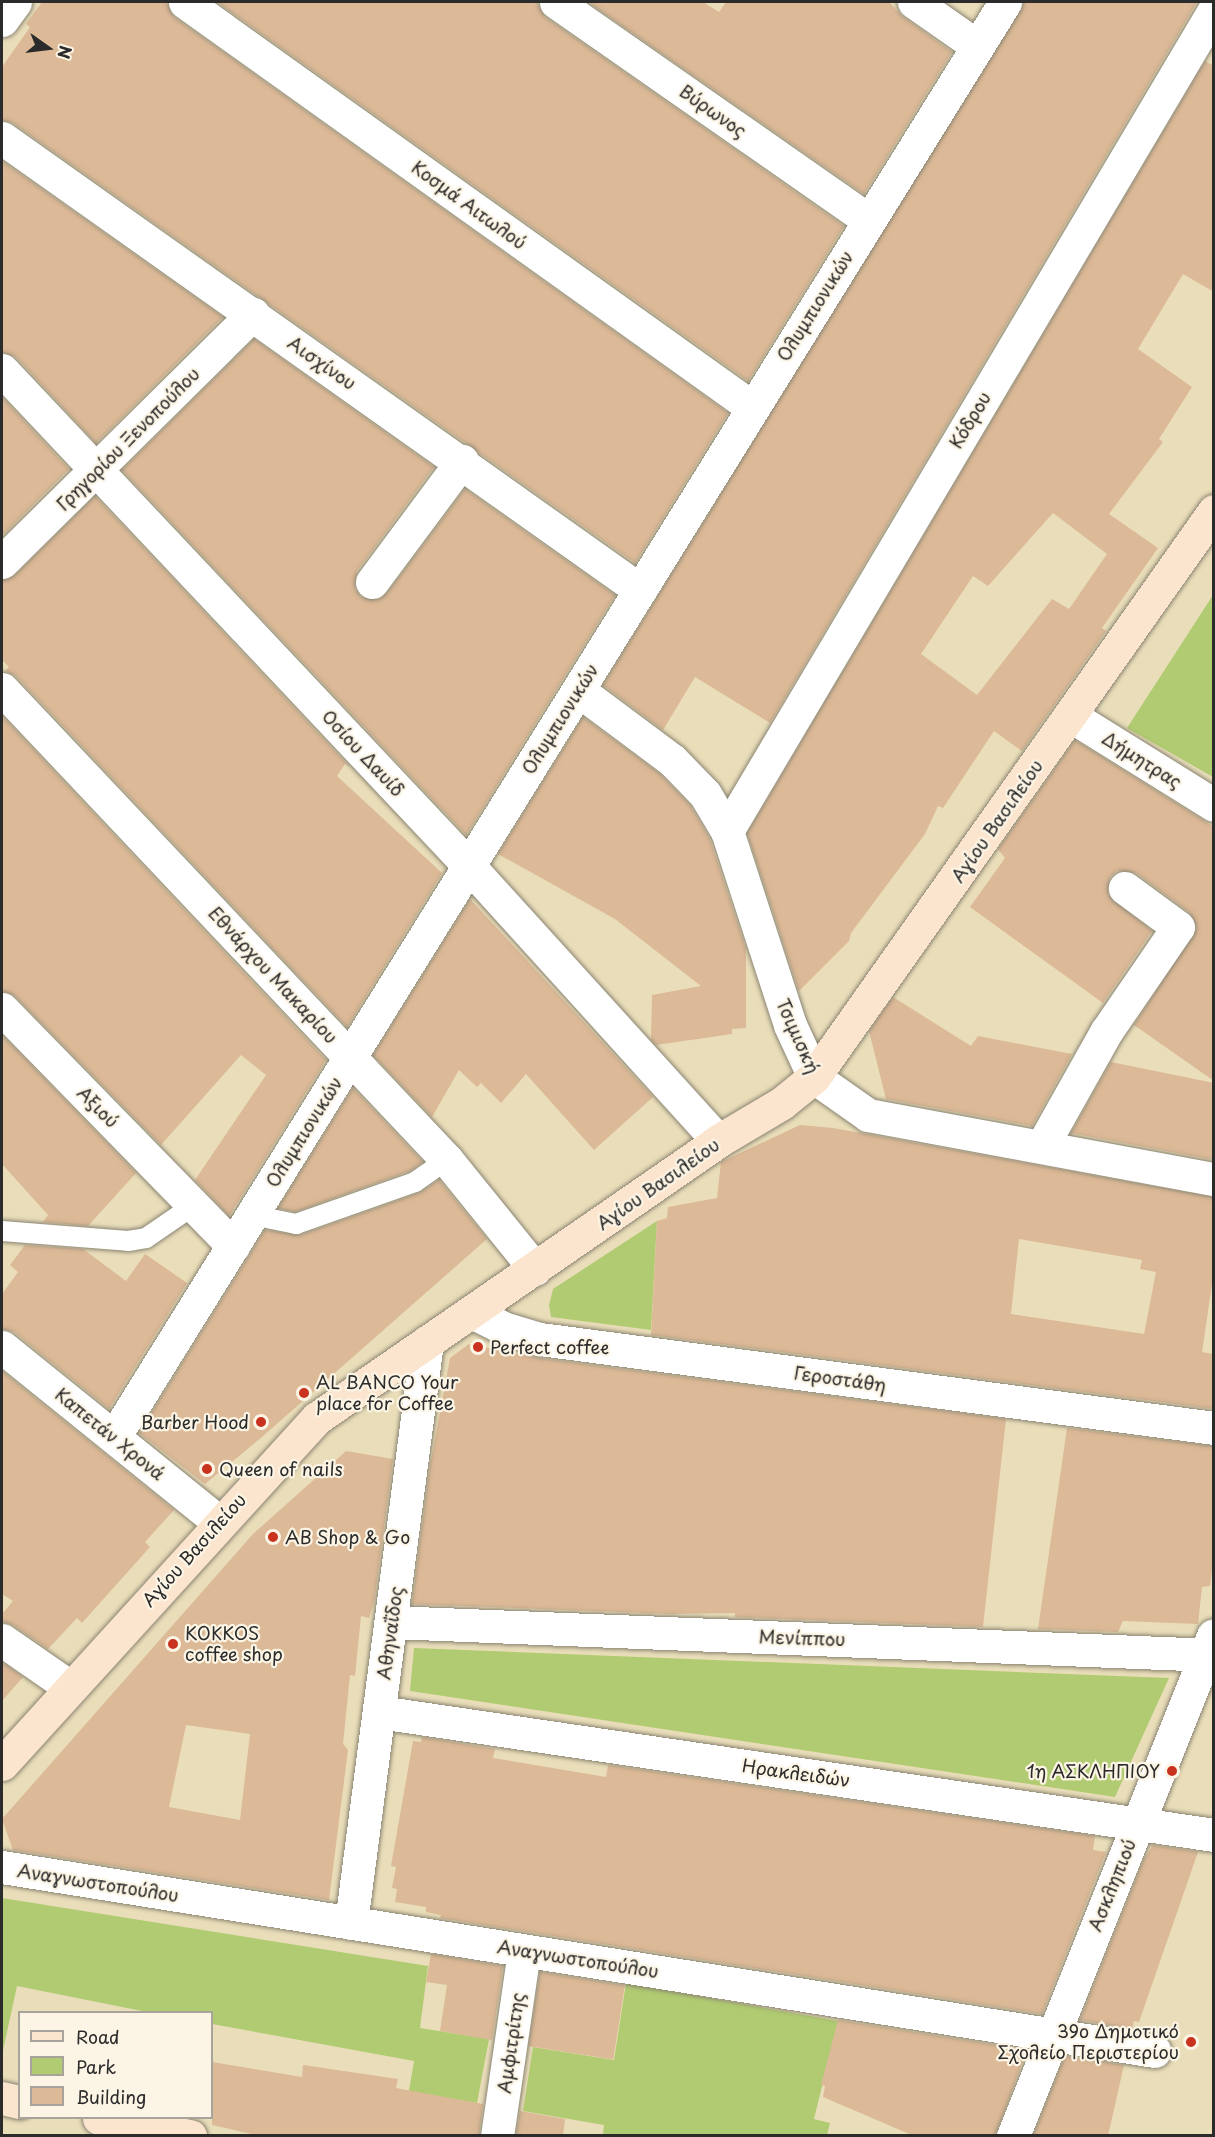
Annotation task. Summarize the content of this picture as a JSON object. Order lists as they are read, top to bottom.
{
  "streets": {
    "street": [
      "Βύρωνος",
      "Κοσμά Αιτωλού",
      "Ολυμπιονικών",
      "Αισχίνου",
      "Κόδρου",
      "Γρηγορίου Ξενοπούλου",
      "Οσίου Δαυίδ",
      "Δήμητρας",
      "Αγίου Βασιλείου",
      "Εθνάρχου Μακαρίου",
      "Τσιμισκή",
      "Αξιού",
      "Γεροστάθη",
      "Καπετάν Χρονά",
      "Αθηναΐδος",
      "Μενίππου",
      "Ηρακλειδών",
      "Αναγνωστοπούλου",
      "Ασκληπιού",
      "Αμφιτρίτης"
    ]
  },
  "crossings": [
    ["Βύρωνος", "Ολυμπιονικών"],
    ["Κοσμά Αιτωλού", "Ολυμπιονικών"],
    ["Ολυμπιονικών", "Αισχίνου"],
    ["Ολυμπιονικών", "Οσίου Δαυίδ"],
    ["Ολυμπιονικών", "Εθνάρχου Μακαρίου"],
    ["Ολυμπιονικών", "Τσιμισκή"],
    ["Ολυμπιονικών", "Αξιού"],
    ["Ολυμπιονικών", "Καπετάν Χρονά"],
    ["Αισχίνου", "Γρηγορίου Ξενοπούλου"],
    ["Κόδρου", "Τσιμισκή"],
    ["Γρηγορίου Ξενοπούλου", "Οσίου Δαυίδ"],
    ["Οσίου Δαυίδ", "Αγίου Βασιλείου"],
    ["Δήμητρας", "Αγίου Βασιλείου"],
    ["Αγίου Βασιλείου", "Εθνάρχου Μακαρίου"],
    ["Αγίου Βασιλείου", "Τσιμισκή"],
    ["Αγίου Βασιλείου", "Γεροστάθη"],
    ["Αγίου Βασιλείου", "Καπετάν Χρονά"],
    ["Αγίου Βασιλείου", "Αθηναΐδος"],
    ["Αθηναΐδος", "Μενίππου"],
    ["Αθηναΐδος", "Ηρακλειδών"],
    ["Αθηναΐδος", "Αναγνωστοπούλου"],
    ["Μενίππου", "Ασκληπιού"],
    ["Ηρακλειδών", "Ασκληπιού"],
    ["Αναγνωστοπούλου", "Ασκληπιού"],
    ["Αναγνωστοπούλου", "Αμφιτρίτης"]
  ],
  "places": [
    "Perfect coffee",
    "AL BANCO Your place for Coffee",
    "Barber Hood",
    "Queen of nails",
    "AB Shop & Go",
    "KOKKOS coffee shop",
    "1η ΑΣΚΛΗΠΙΟΥ",
    "39ο Δημοτικό Σχολείο Περιστερίου"
  ],
  "legend": ["Road", "Park", "Building"],
  "north": "right"
}
